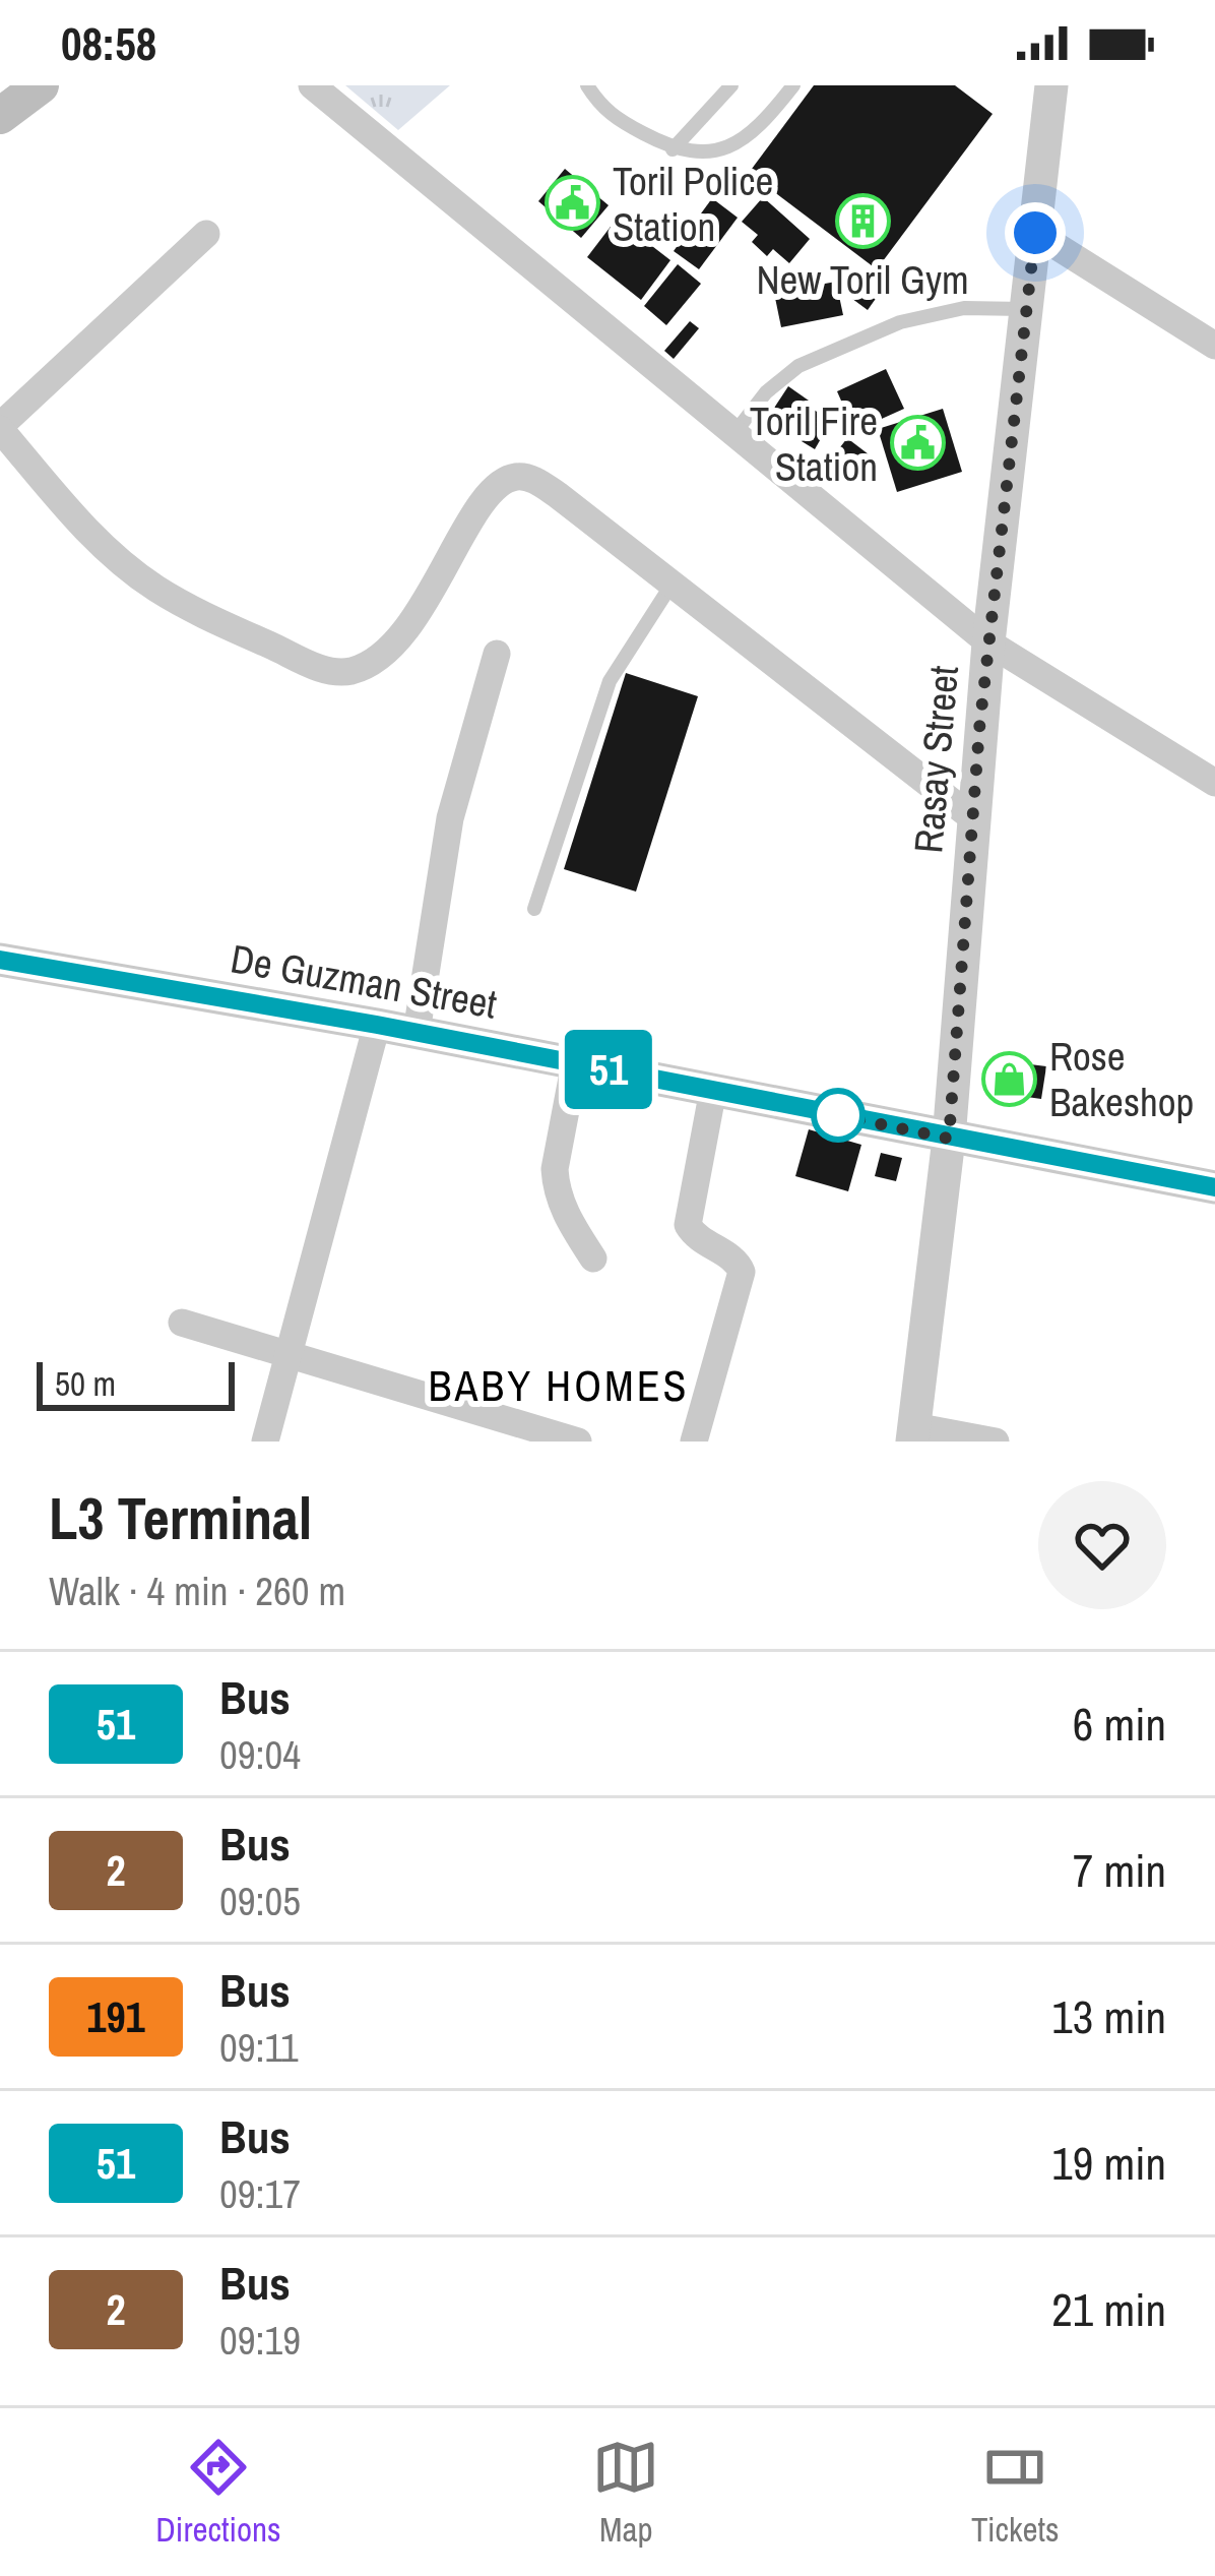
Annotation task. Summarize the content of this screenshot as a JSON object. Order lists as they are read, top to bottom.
{
  "streets": {
    "street": ["Rasay Street", "De Guzman Street"]
  },
  "crossings": [
    ["Rasay Street", "De Guzman Street"]
  ],
  "districts": ["BABY HOMES"],
  "places": {
    "public building": ["Toril Police Station", "Toril Fire Station"],
    "building": ["New Toril Gym"],
    "shop": ["Rose Bakeshop"]
  },
  "lines": ["bus line 51"],
  "scale_bar": "50 m",
  "page": {
    "status": "08:58",
    "on_map": "51",
    "scale": "50 m",
    "heading": ["L3 Terminal", "Walk · 4 min · 260 m"],
    "list": [
      {
        "mark": "51",
        "name": "Bus",
        "note": "09:04",
        "value": "6 min"
      },
      {
        "mark": "2",
        "name": "Bus",
        "note": "09:05",
        "value": "7 min"
      },
      {
        "mark": "191",
        "name": "Bus",
        "note": "09:11",
        "value": "13 min"
      },
      {
        "mark": "51",
        "name": "Bus",
        "note": "09:17",
        "value": "19 min"
      },
      {
        "mark": "2",
        "name": "Bus",
        "note": "09:19",
        "value": "21 min"
      }
    ],
    "tabs": ["Directions", "Map", "Tickets"]
  }
}
